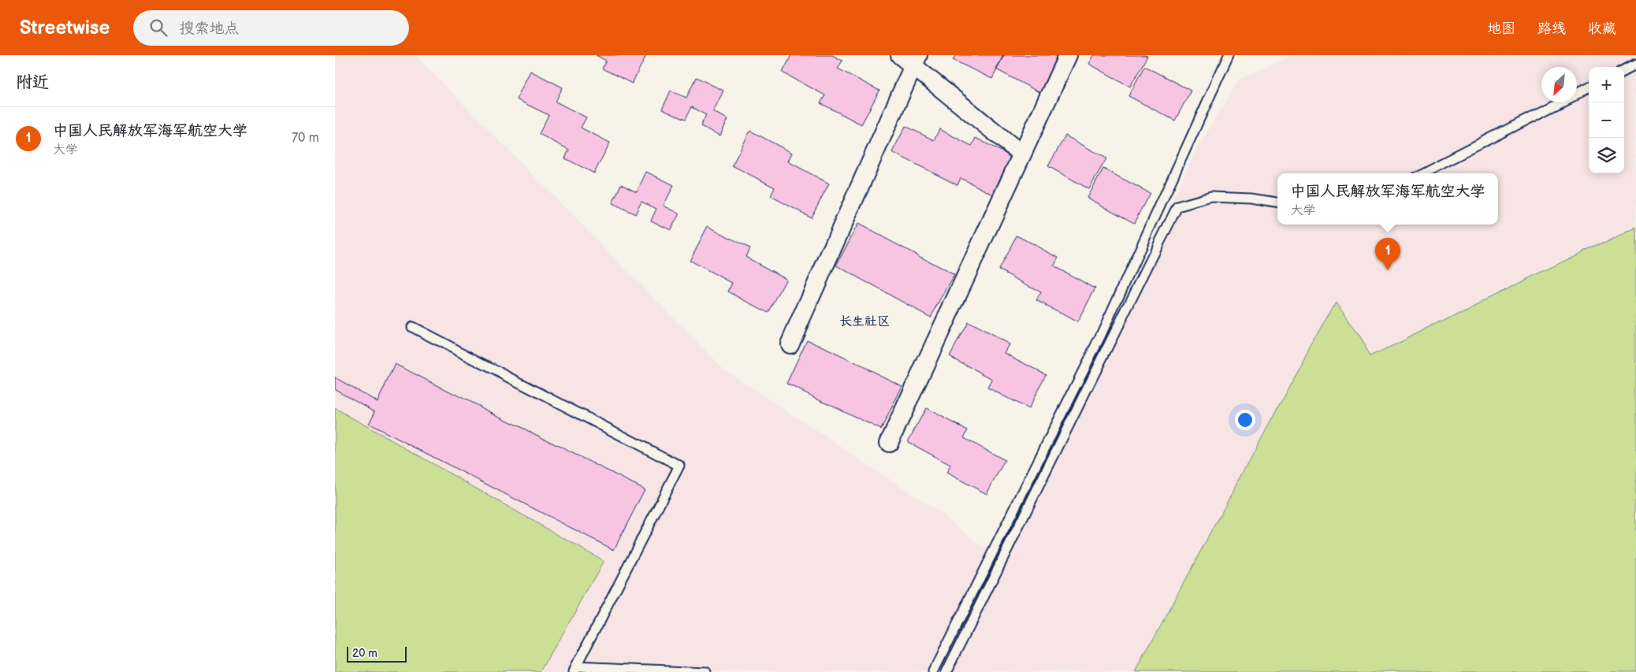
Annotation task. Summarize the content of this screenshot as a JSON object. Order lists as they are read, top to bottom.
{
  "districts": ["长生社区"],
  "scale_bar": "20 m",
  "north": "bottom left",
  "page": {
    "header": "Streetwise",
    "search": "搜索地点",
    "nav": ["地图", "路线", "收藏"],
    "heading": "附近",
    "map_buttons": ["+", "−"],
    "list": [
      {
        "mark": "1",
        "name": "中国人民解放军海军航空大学",
        "note": "大学",
        "value": "70 m"
      }
    ],
    "popup": ["中国人民解放军海军航空大学", "大学"],
    "pins": "1",
    "scale": "20 m"
  }
}
